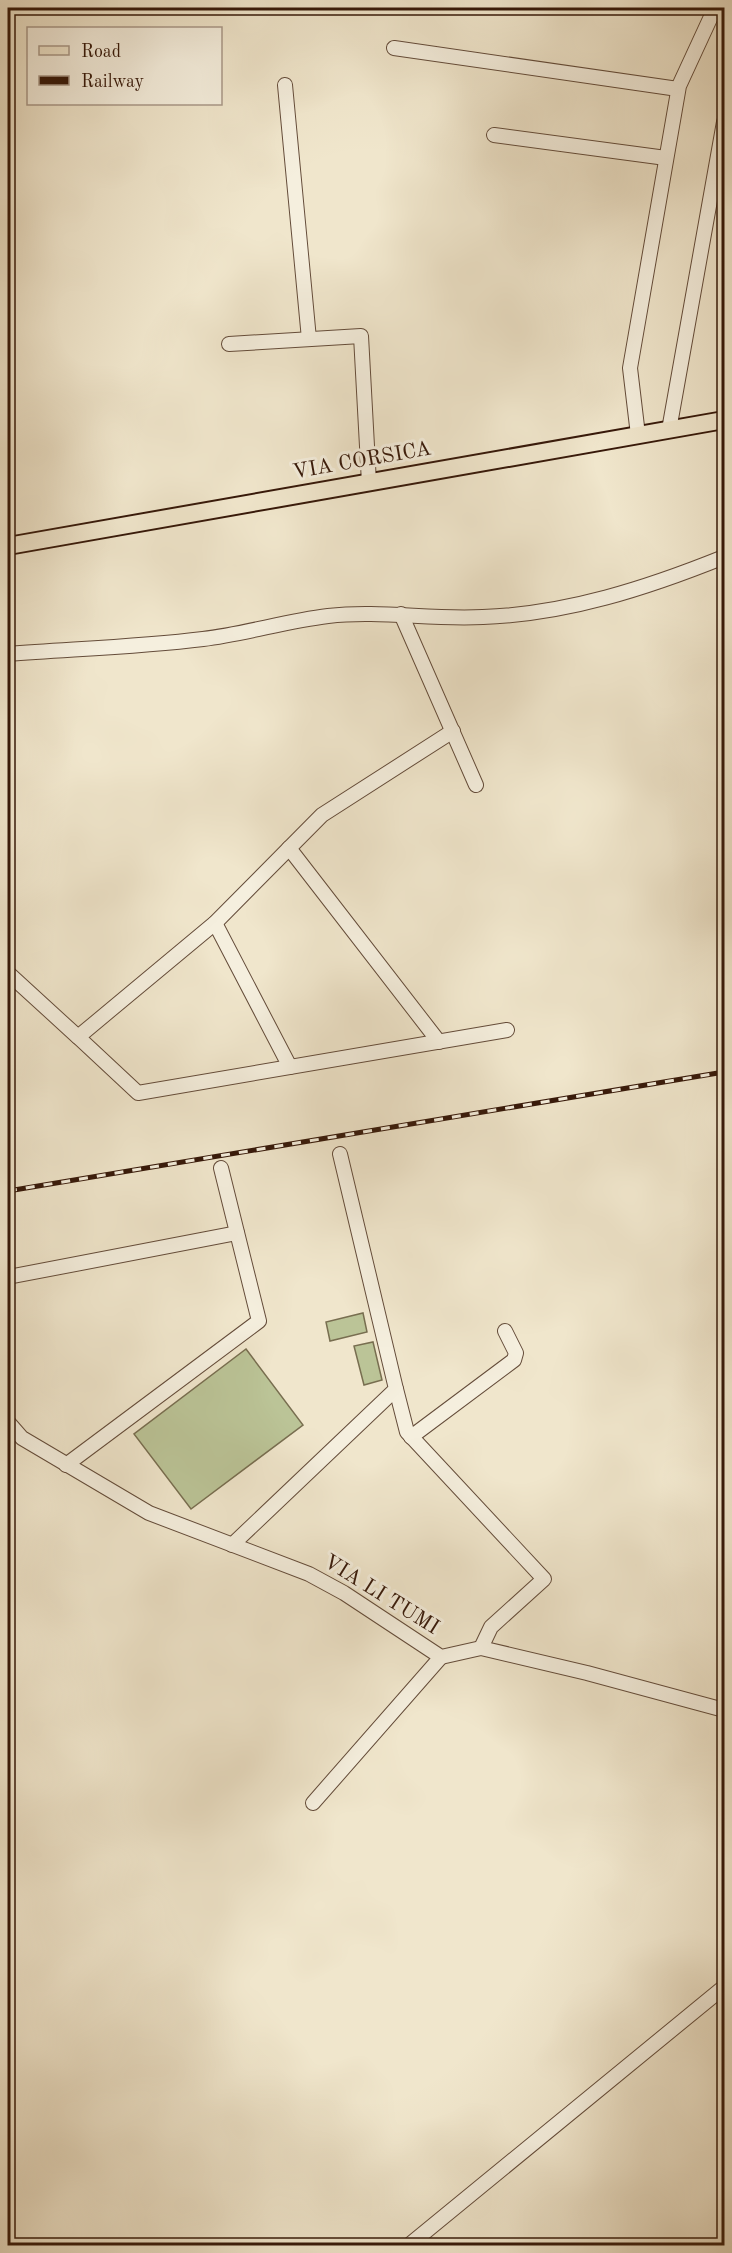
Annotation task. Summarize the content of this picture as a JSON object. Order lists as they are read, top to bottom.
{
  "streets": {
    "main road": ["VIA CORSICA"],
    "street": ["VIA LI TUMI"]
  },
  "legend": ["Road", "Railway"]
}
